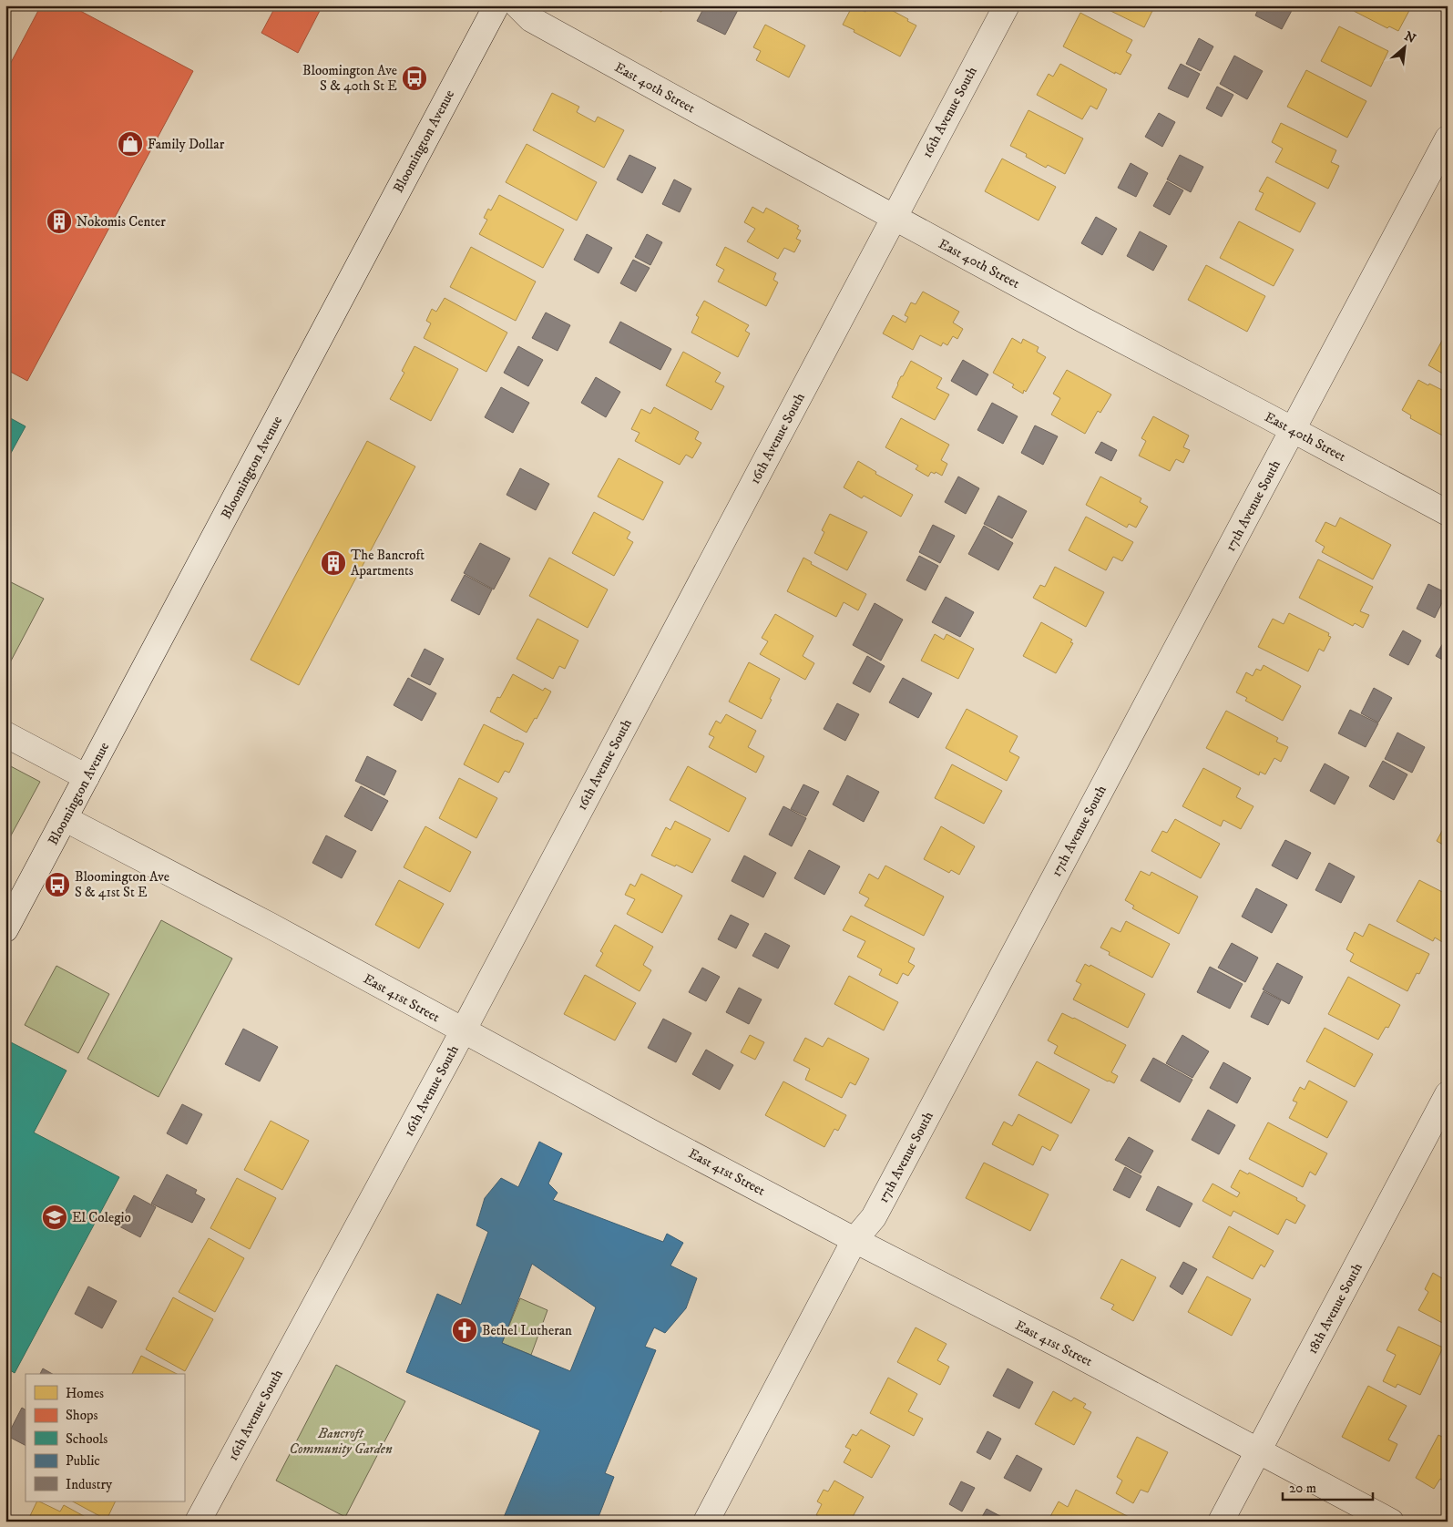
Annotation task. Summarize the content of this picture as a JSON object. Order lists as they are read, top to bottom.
{
  "streets": {
    "street": [
      "East 40th Street",
      "16th Avenue South",
      "Bloomington Avenue",
      "17th Avenue South",
      "East 41st Street",
      "18th Avenue South"
    ]
  },
  "crossings": [
    ["East 40th Street", "16th Avenue South"],
    ["East 40th Street", "17th Avenue South"],
    ["16th Avenue South", "East 41st Street"],
    ["Bloomington Avenue", "East 41st Street"],
    ["17th Avenue South", "East 41st Street"],
    ["East 41st Street", "18th Avenue South"]
  ],
  "parks": ["Bancroft Community Garden"],
  "places": {
    "bus stop": ["Bloomington Ave S & 40th St E", "Bloomington Ave S & 41st St E"],
    "shop": ["Family Dollar"],
    "building": ["Nokomis Center", "The Bancroft Apartments"],
    "school or university": ["El Colegio"],
    "church": ["Bethel Lutheran"]
  },
  "legend": [
    "Homes",
    "Shops",
    "Schools",
    "Public",
    "Industry"
  ],
  "scale_bar": "20 m",
  "north": "top right"
}
